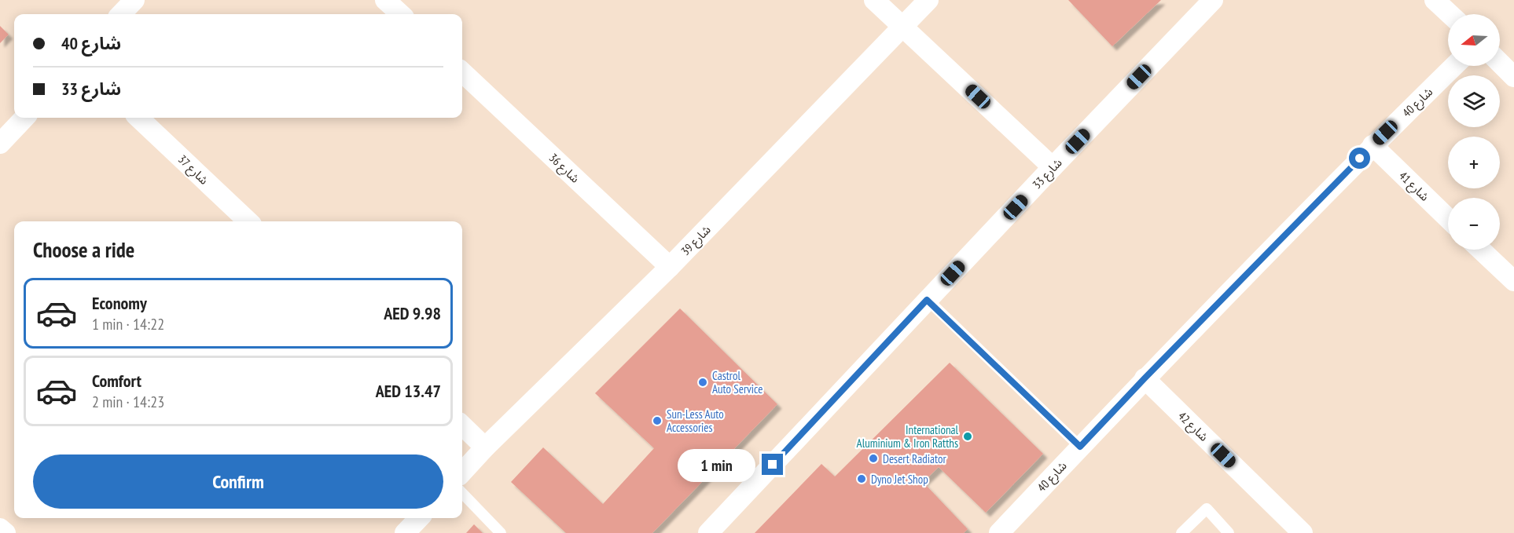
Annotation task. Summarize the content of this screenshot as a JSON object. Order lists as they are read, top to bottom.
{
  "streets": {
    "street": [
      "شارع 40",
      "شارع 36",
      "شارع 37",
      "شارع 33",
      "شارع 41",
      "شارع 39",
      "شارع 42"
    ]
  },
  "crossings": [
    ["شارع 40", "شارع 41"],
    ["شارع 40", "شارع 42"],
    ["شارع 36", "شارع 39"]
  ],
  "places": [
    "Castrol Auto Service",
    "Sun-Less Auto Accessories",
    "International Aluminium & Iron Ratths",
    "Desert Radiator",
    "Dyno Jet Shop"
  ],
  "north": "left",
  "page": {
    "map_buttons": ["+", "−"],
    "banner": ["شارع 40", "شارع 33"],
    "heading": "Choose a ride",
    "list": [
      {
        "name": "Economy",
        "note": "1 min · 14:22",
        "value": "AED 9.98"
      },
      {
        "name": "Comfort",
        "note": "2 min · 14:23",
        "value": "AED 13.47"
      }
    ],
    "buttons": "Confirm",
    "bubble": "1 min"
  }
}
